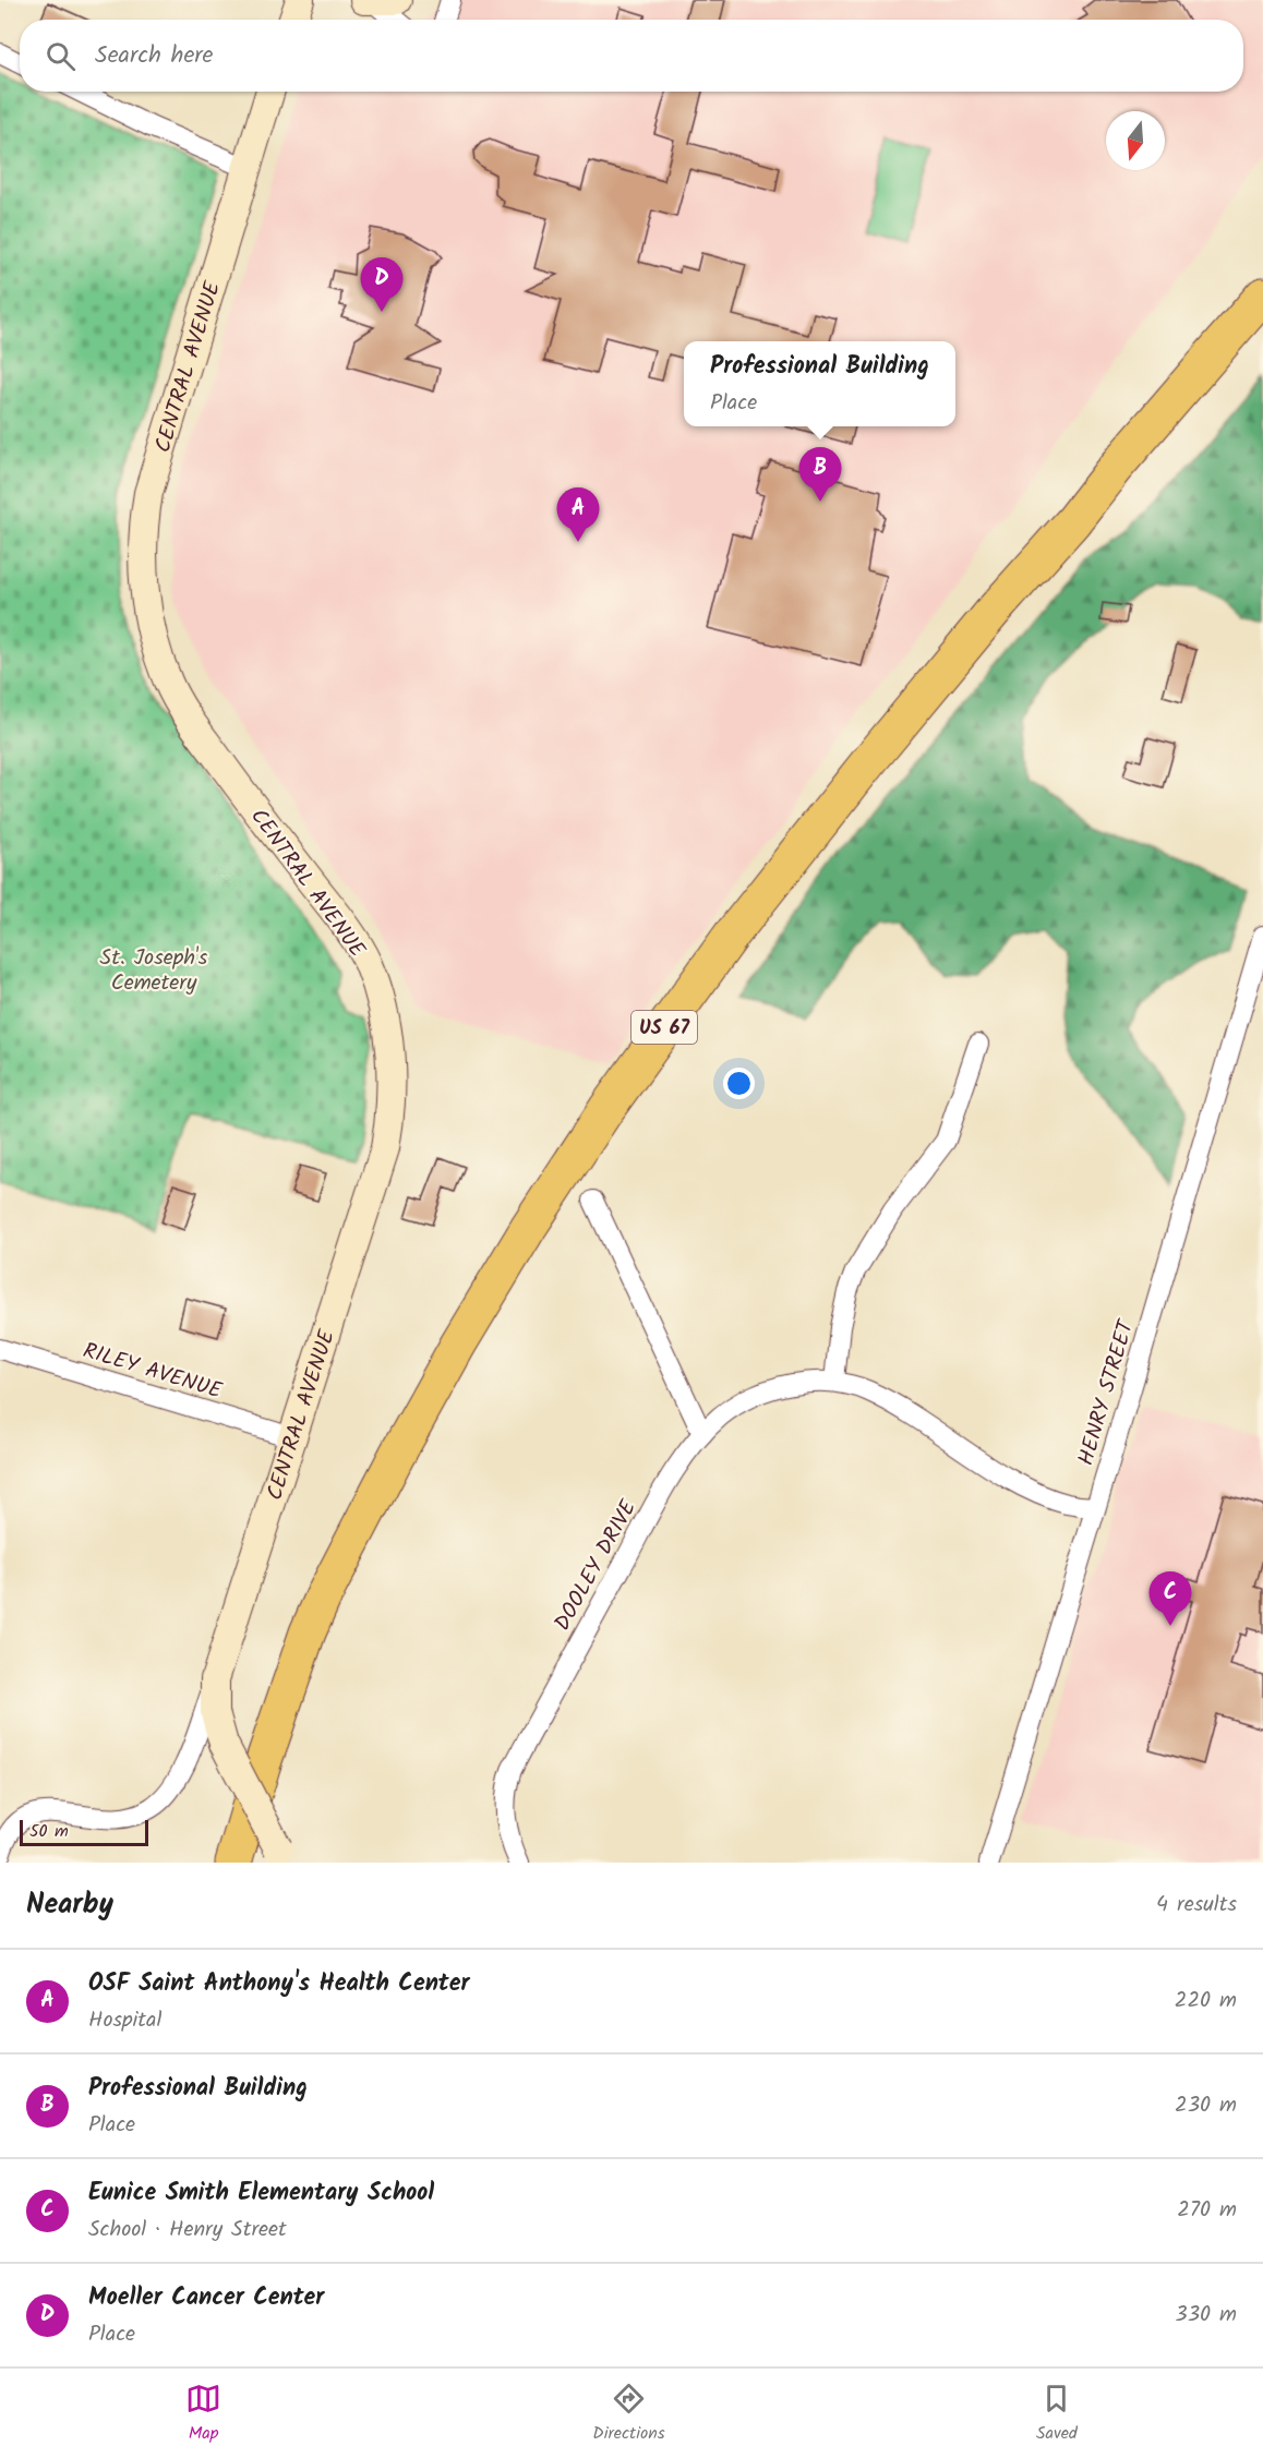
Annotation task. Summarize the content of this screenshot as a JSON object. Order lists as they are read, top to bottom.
{
  "streets": {
    "highway": ["US 67"],
    "street": [
      "CENTRAL AVENUE",
      "RILEY AVENUE",
      "HENRY STREET",
      "DOOLEY DRIVE"
    ]
  },
  "crossings": [
    ["CENTRAL AVENUE", "RILEY AVENUE"],
    ["HENRY STREET", "DOOLEY DRIVE"]
  ],
  "parks": ["St. Joseph's Cemetery"],
  "scale_bar": "50 m",
  "north": "bottom",
  "page": {
    "search": "Search here",
    "pins": [
      "D",
      "B",
      "A",
      "C"
    ],
    "popup": ["Professional Building", "Place"],
    "scale": "50 m",
    "heading": ["Nearby", "4 results"],
    "list": [
      {
        "mark": "A",
        "name": "OSF Saint Anthony's Health Center",
        "note": "Hospital",
        "value": "220 m"
      },
      {
        "mark": "B",
        "name": "Professional Building",
        "note": "Place",
        "value": "230 m"
      },
      {
        "mark": "C",
        "name": "Eunice Smith Elementary School",
        "note": "School · Henry Street",
        "value": "270 m"
      },
      {
        "mark": "D",
        "name": "Moeller Cancer Center",
        "note": "Place",
        "value": "330 m"
      }
    ],
    "nav": ["Map", "Directions", "Saved"]
  }
}
